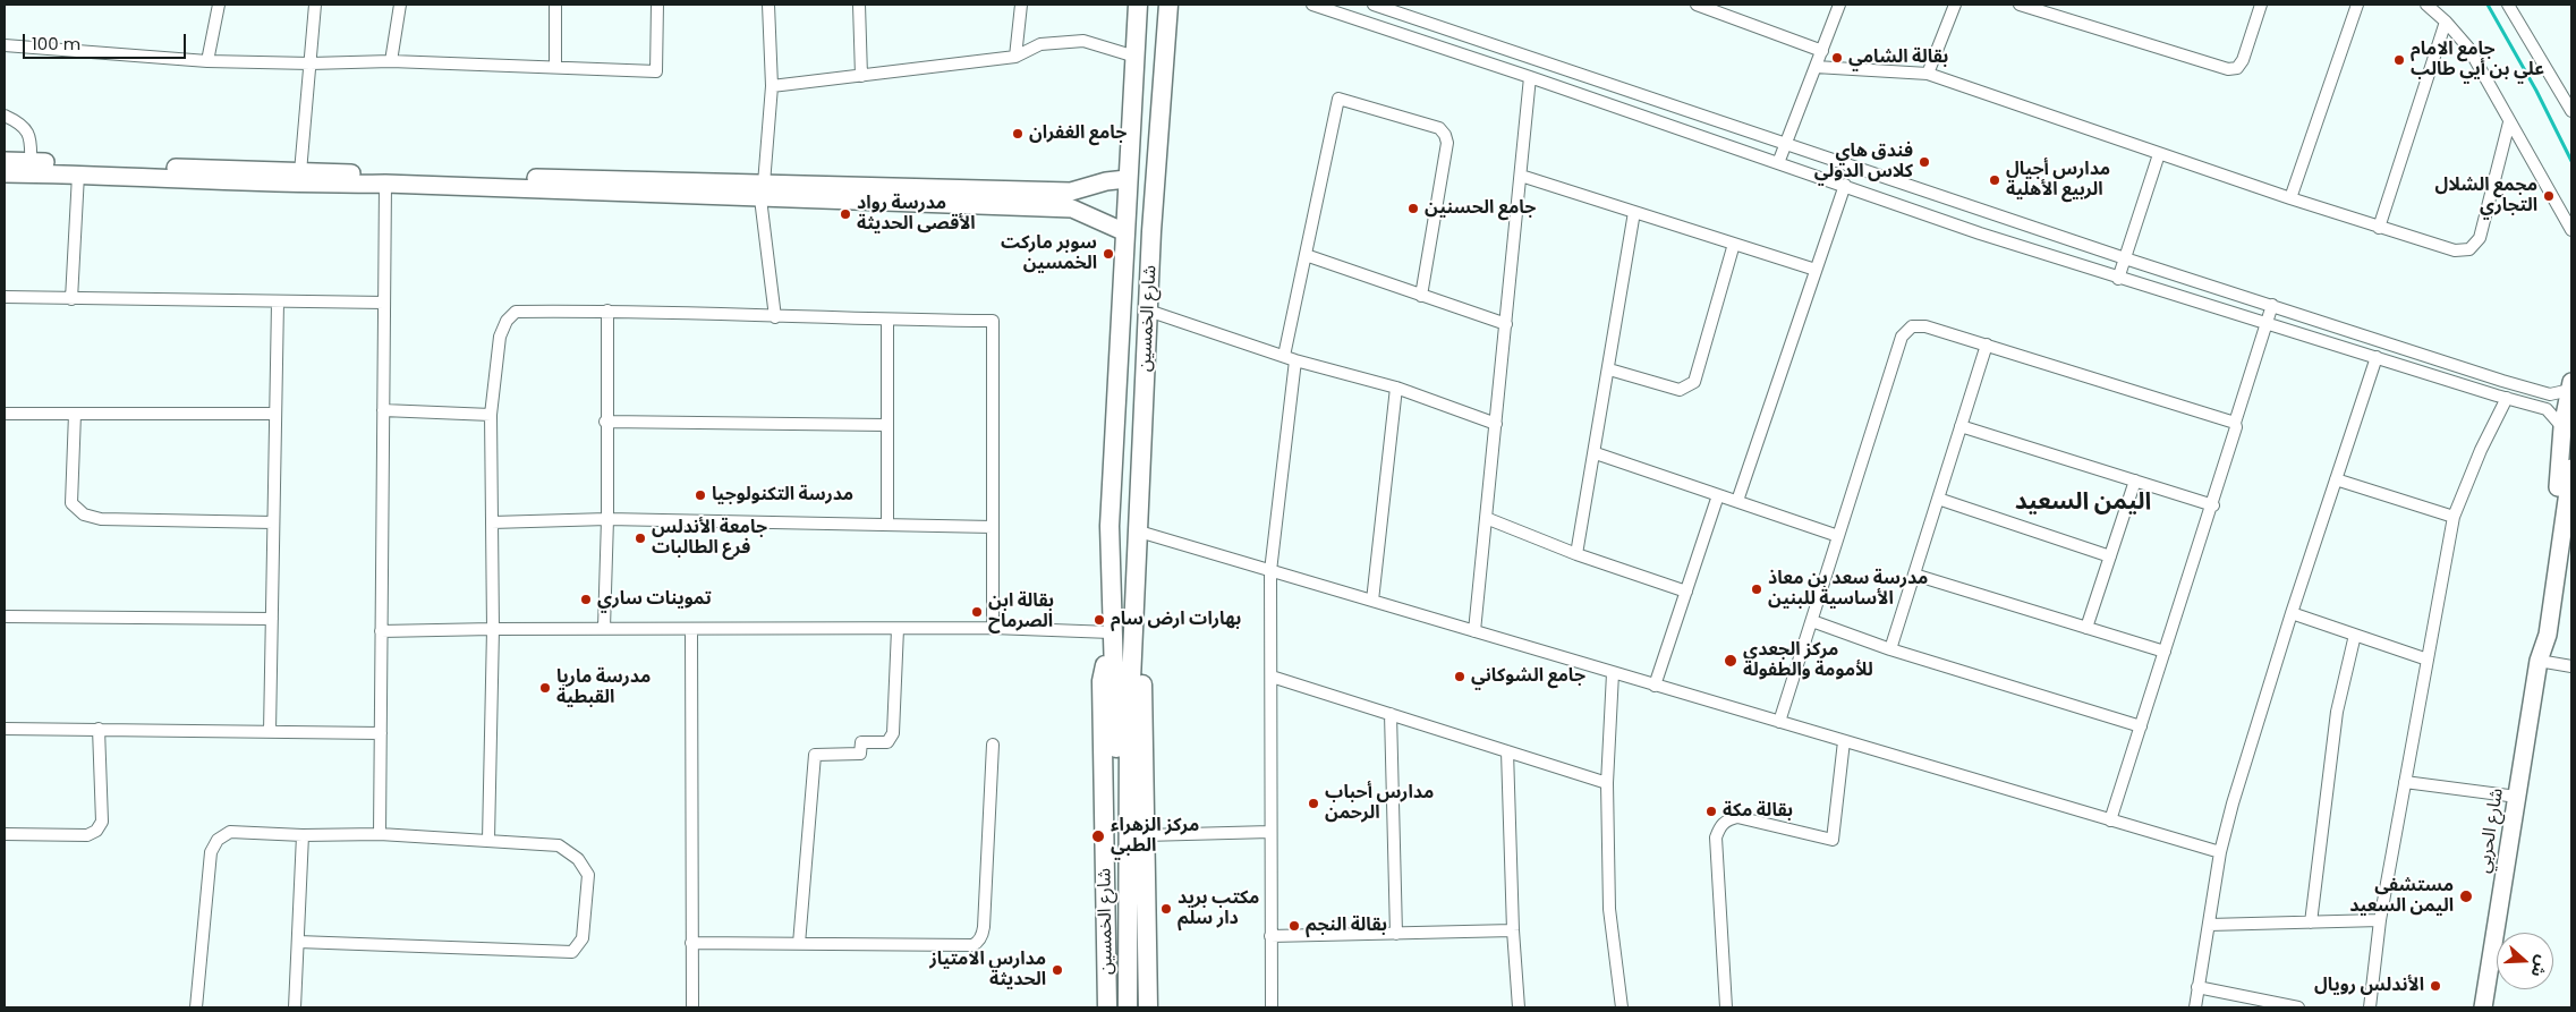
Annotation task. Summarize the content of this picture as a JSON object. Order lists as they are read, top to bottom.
{
  "streets": {
    "main road": ["شارع الخمسين"],
    "street": ["شارع الحربي"]
  },
  "districts": ["اليمن السعيد"],
  "places": [
    "بقالة الشامي",
    "جامع الامام علي بن أيي طالب",
    "جامع الغفران",
    "فندق هاي كلاس الدولي",
    "مدارس أجيال الربيع الأهلية",
    "مجمع الشلال التجاري",
    "جامع الحسنين",
    "مدرسة رواد الأقصى الحديثة",
    "سوبر ماركت الخمسين",
    "مدرسة التكنولوجيا",
    "جامعة الأندلس فرع الطالبات",
    "مدرسة سعد بن معاذ الأساسية للبنين",
    "تموينات ساري",
    "بقالة ابن الصرماح",
    "بهارات ارض سام",
    "مركز الجعدي للأمومة والطفولة",
    "جامع الشوكاني",
    "مدرسة ماريا القبطية",
    "مدارس أحباب الرحمن",
    "بقالة مكة",
    "مركز الزهراء الطبي",
    "مستشفى اليمن السعيد",
    "مكتب بريد دار سلم",
    "بقالة النجم",
    "مدارس الامتياز الحديثة",
    "الأندلس رويال"
  ],
  "scale_bar": "100 m",
  "north": "right"
}
